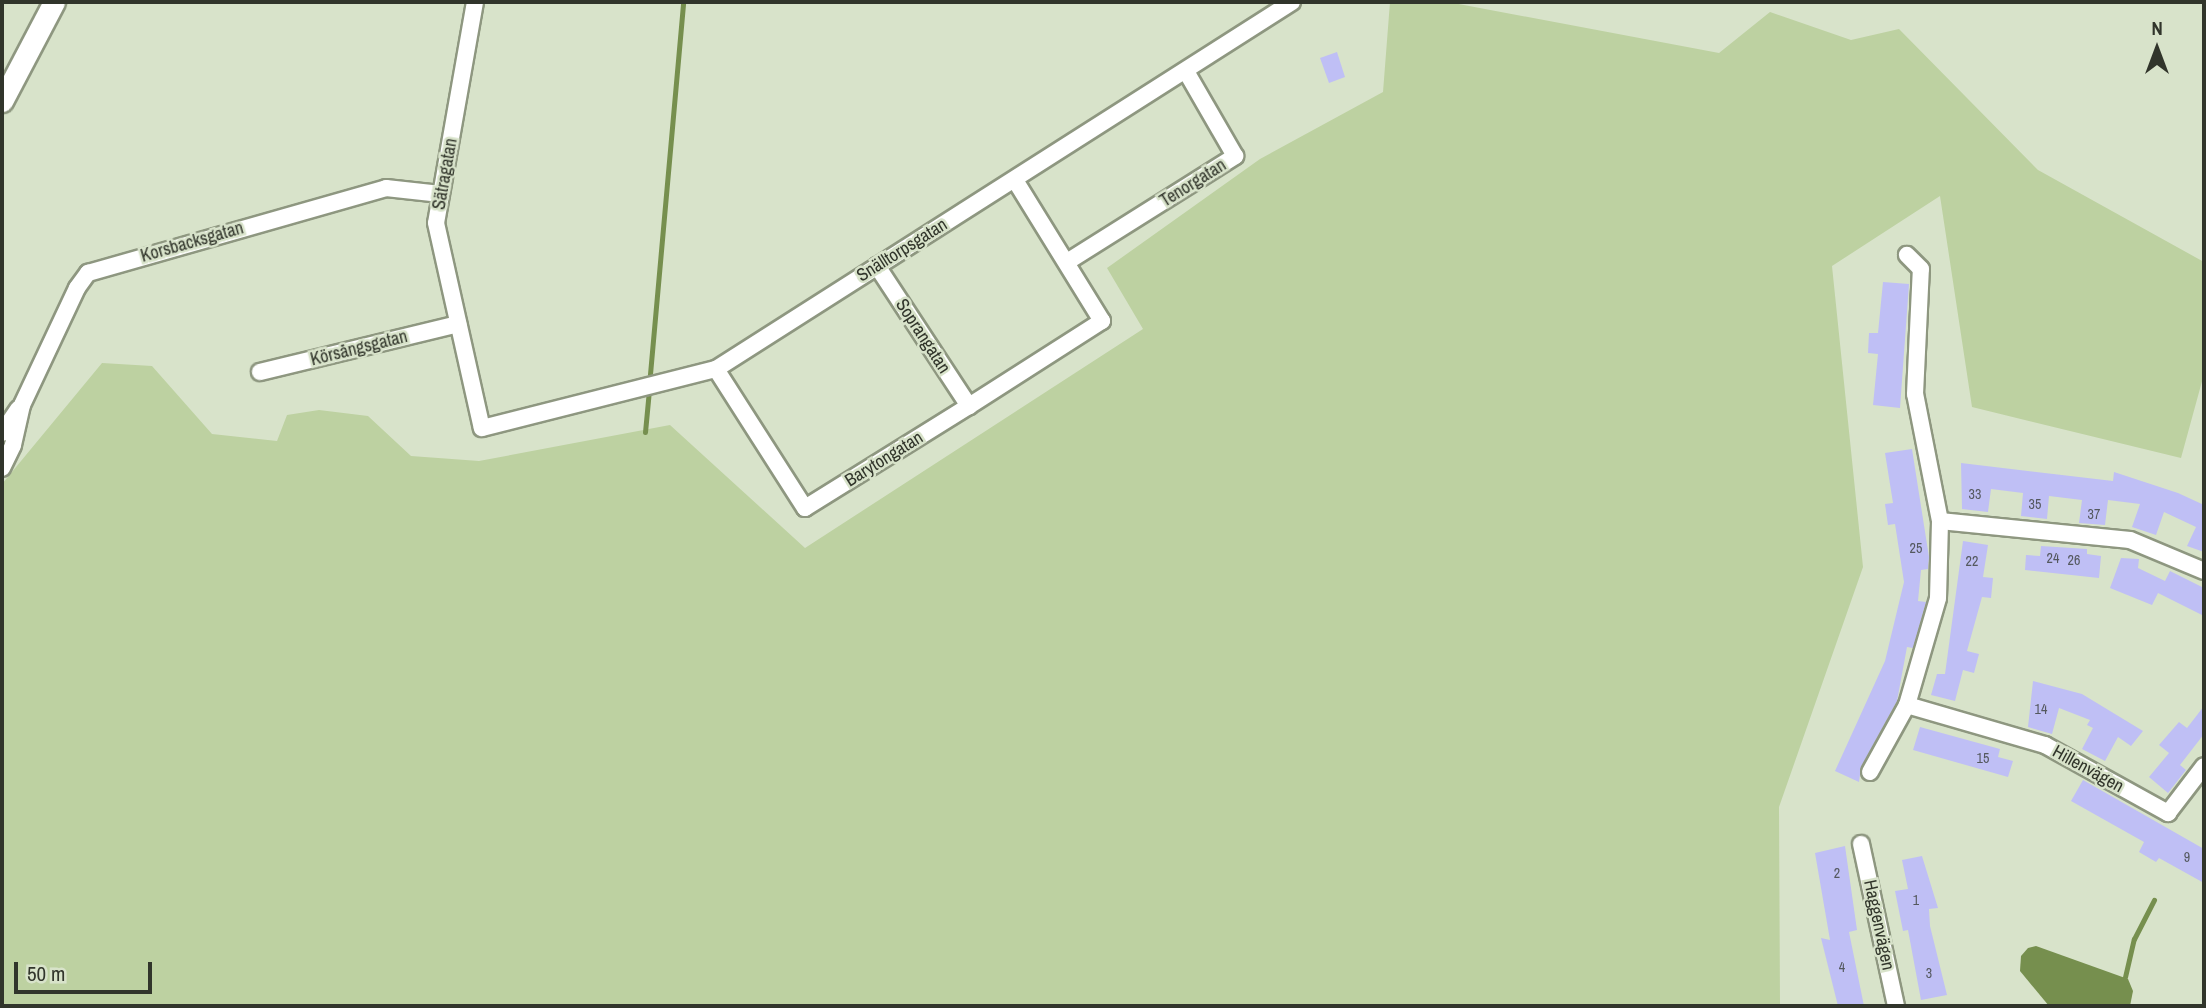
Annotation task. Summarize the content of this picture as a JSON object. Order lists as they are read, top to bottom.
{
  "streets": {
    "street": [
      "Sätragatan",
      "Tenorgatan",
      "Korsbacksgatan",
      "Snälltorpsgatan",
      "Soprangatan",
      "Körsångsgatan",
      "Barytongatan",
      "Hillenvägen",
      "Haggenvägen"
    ]
  },
  "crossings": [
    ["Sätragatan", "Korsbacksgatan"],
    ["Sätragatan", "Snälltorpsgatan"],
    ["Sätragatan", "Körsångsgatan"],
    ["Tenorgatan", "Snälltorpsgatan"],
    ["Tenorgatan", "Barytongatan"],
    ["Snälltorpsgatan", "Soprangatan"],
    ["Snälltorpsgatan", "Barytongatan"],
    ["Soprangatan", "Barytongatan"]
  ],
  "house_numbers": [
    "33",
    "35",
    "37",
    "25",
    "24",
    "26",
    "22",
    "14",
    "15",
    "9",
    "2",
    "1",
    "4",
    "3"
  ],
  "scale_bar": "50 m",
  "north": "top"
}
